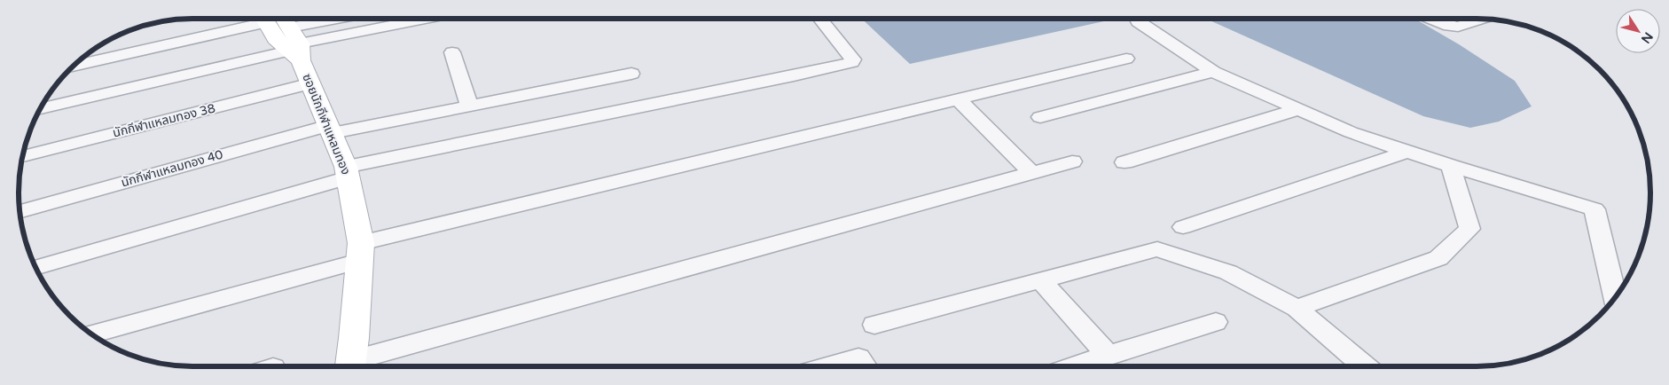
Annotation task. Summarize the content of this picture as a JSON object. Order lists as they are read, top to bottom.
{
  "streets": {
    "street": ["นักกีฬาแหลมทอง 38", "ซอยนักกีฬาแหลมทอง", "นักกีฬาแหลมทอง 40"]
  },
  "crossings": [
    ["นักกีฬาแหลมทอง 38", "ซอยนักกีฬาแหลมทอง"],
    ["ซอยนักกีฬาแหลมทอง", "นักกีฬาแหลมทอง 40"]
  ],
  "north": "bottom right"
}
